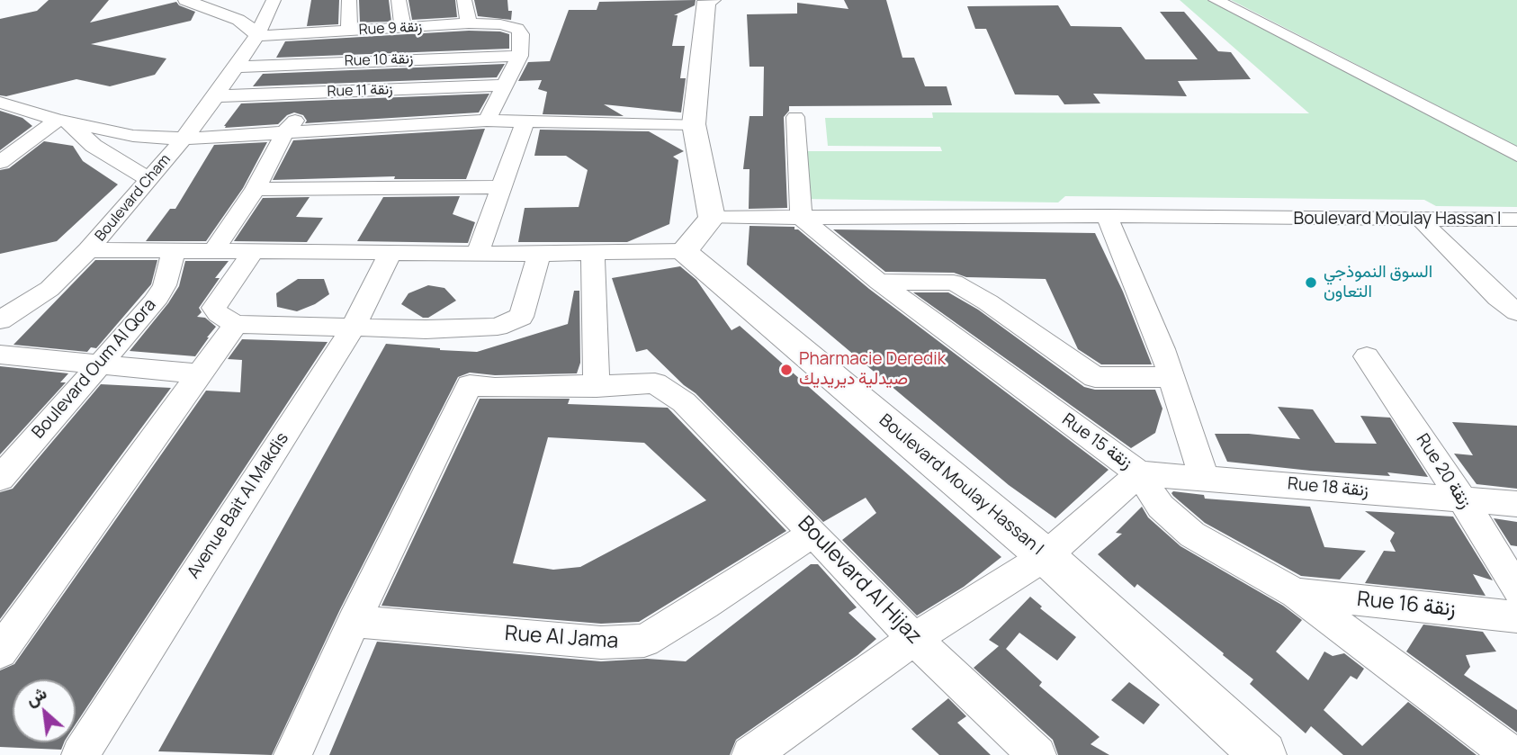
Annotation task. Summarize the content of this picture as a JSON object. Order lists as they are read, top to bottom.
{
  "streets": {
    "street": [
      "Rue 9 زنقة",
      "Rue 10 زنقة",
      "Rue 11 زنقة",
      "Boulevard Cham",
      "Boulevard Moulay Hassan I",
      "Boulevard Oum Al Qora",
      "Rue 15 زنقة",
      "Rue 20 زنقة",
      "Rue 18 زنقة",
      "Avenue Bait Al Makdis",
      "Boulevard Al Hijaz",
      "Rue 16 زنقة",
      "Rue Al Jama"
    ]
  },
  "crossings": [
    ["Rue 9 زنقة", "Rue 10 زنقة"],
    ["Boulevard Cham", "Boulevard Moulay Hassan I"],
    ["Boulevard Cham", "Boulevard Oum Al Qora"],
    ["Boulevard Cham", "Avenue Bait Al Makdis"],
    ["Boulevard Moulay Hassan I", "Rue 15 زنقة"],
    ["Rue 15 زنقة", "Rue 18 زنقة"],
    ["Rue 15 زنقة", "Rue 16 زنقة"],
    ["Rue 20 زنقة", "Rue 18 زنقة"],
    ["Boulevard Al Hijaz", "Rue Al Jama"]
  ],
  "places": ["السوق النموذجي التعاون", "Pharmacie Deredik صيدلية ديريديك"],
  "north": "top left"
}
